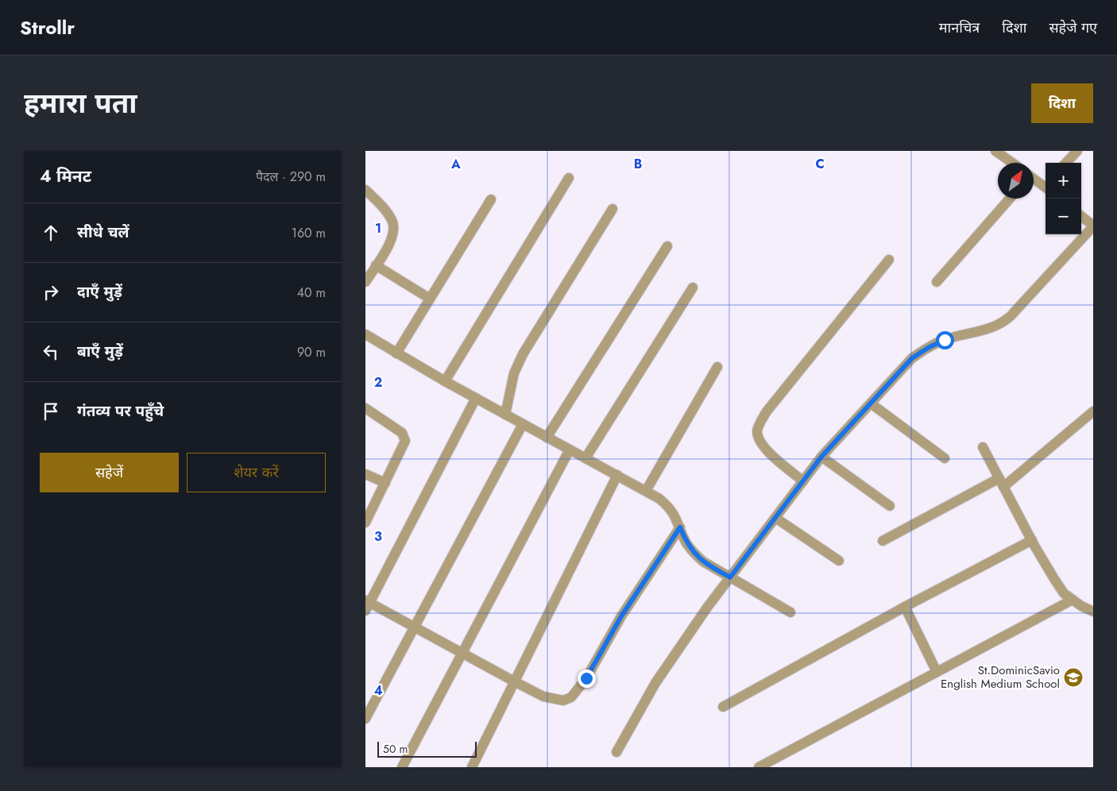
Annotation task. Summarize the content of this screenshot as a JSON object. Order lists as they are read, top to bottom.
{
  "places": {
    "school or university": ["St.DominicSavio English Medium School"]
  },
  "scale_bar": "50 m",
  "north": "top right",
  "page": {
    "header": "Strollr",
    "nav": ["मानचित्र", "दिशा", "सहेजे गए"],
    "title": "हमारा पता",
    "buttons": [
      "दिशा",
      ["सहेजें", "शेयर करें"]
    ],
    "heading": ["4 मिनट", "पैदल · 290 m"],
    "map_buttons": ["+", "−"],
    "list": [
      ["सीधे चलें", "160 m"],
      ["दाएँ मुड़ें", "40 m"],
      ["बाएँ मुड़ें", "90 m"],
      "गंतव्य पर पहुँचे"
    ],
    "scale": "50 m"
  },
  "grid": {
    "columns": ["A", "B", "C"],
    "rows": [
      "1",
      "2",
      "3",
      "4"
    ]
  }
}
